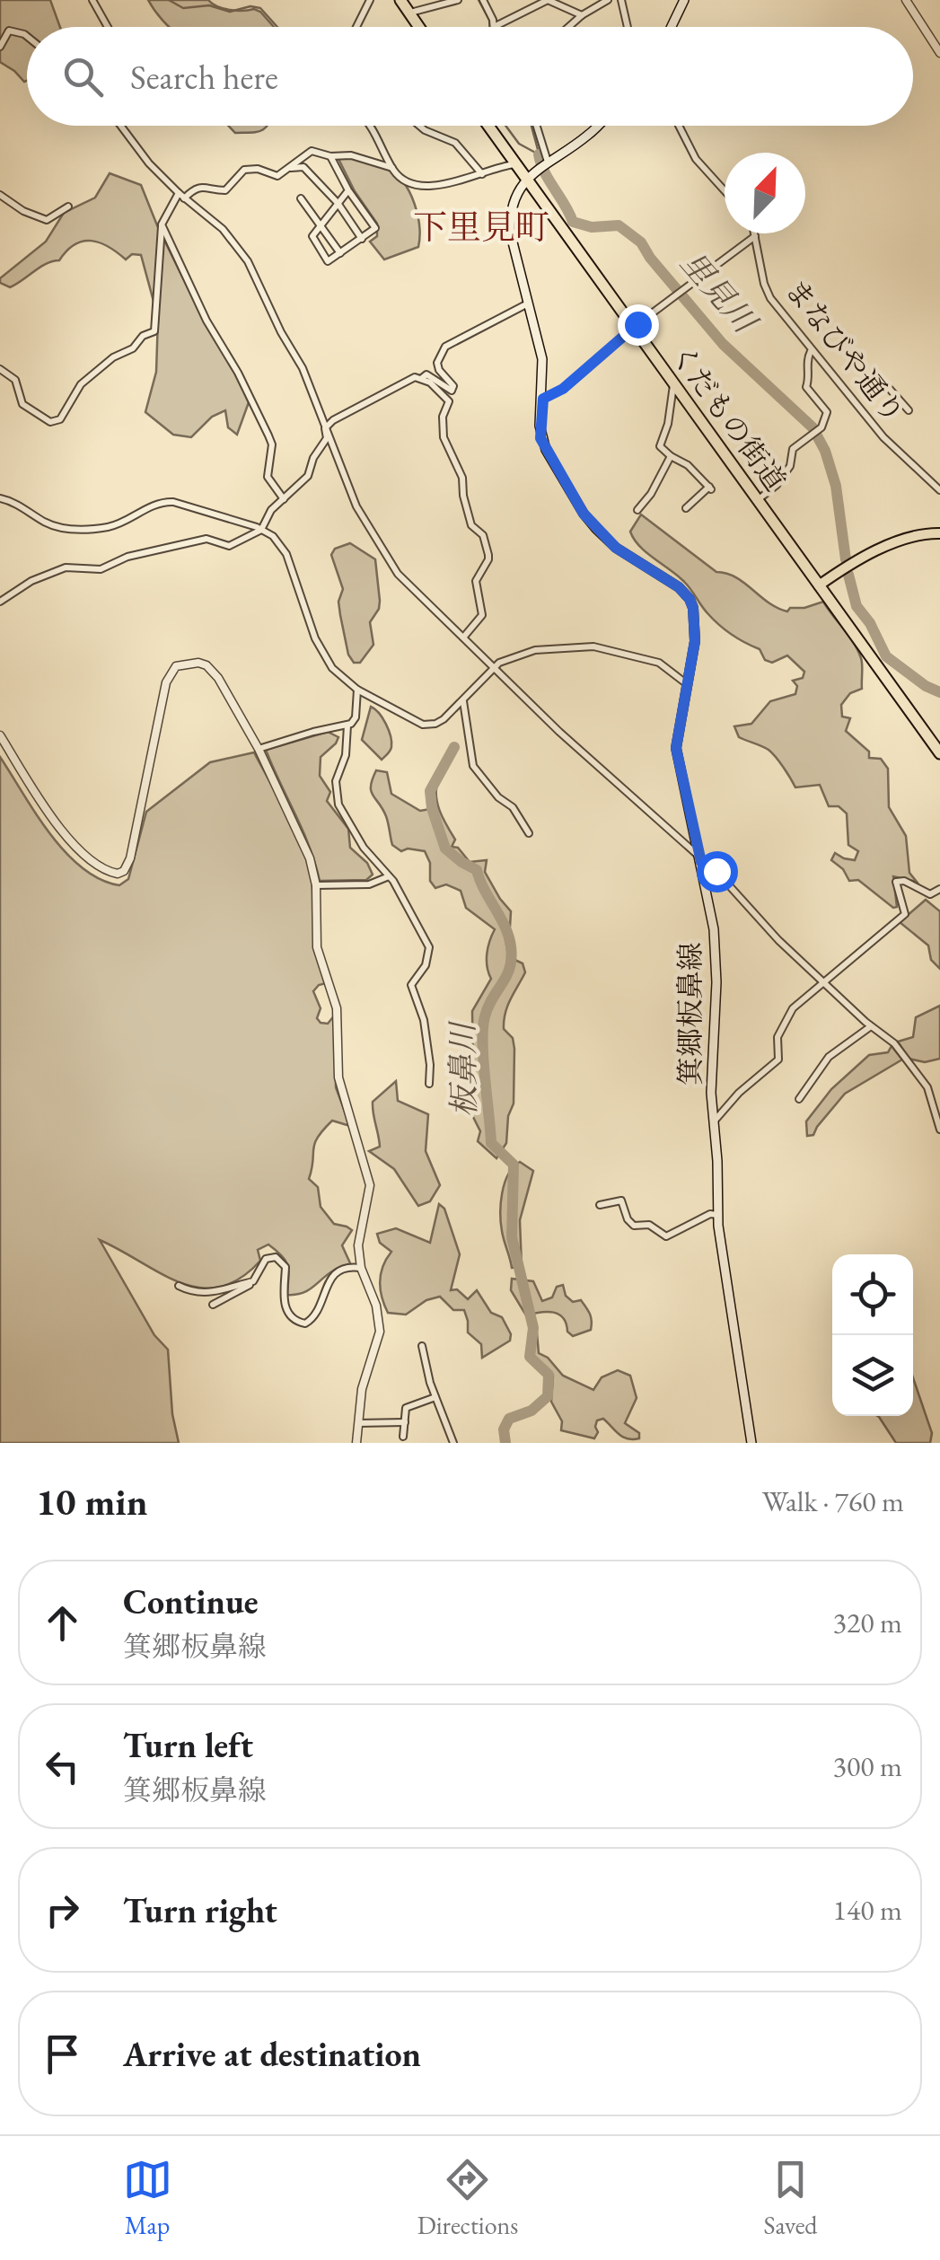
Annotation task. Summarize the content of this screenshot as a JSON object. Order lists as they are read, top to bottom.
{
  "streets": {
    "highway": ["くだもの街道"],
    "main road": ["箕郷板鼻線"],
    "street": ["まなびや通り"]
  },
  "crossings": [
    ["くだもの街道", "箕郷板鼻線"]
  ],
  "districts": ["下里見町"],
  "water": ["里見川", "板鼻川"],
  "north": "top right",
  "page": {
    "search": "Search here",
    "heading": ["10 min", "Walk · 760 m"],
    "list": [
      ["Continue", "箕郷板鼻線", "320 m"],
      ["Turn left", "箕郷板鼻線", "300 m"],
      ["Turn right", "140 m"],
      "Arrive at destination"
    ],
    "nav": ["Map", "Directions", "Saved"]
  }
}
